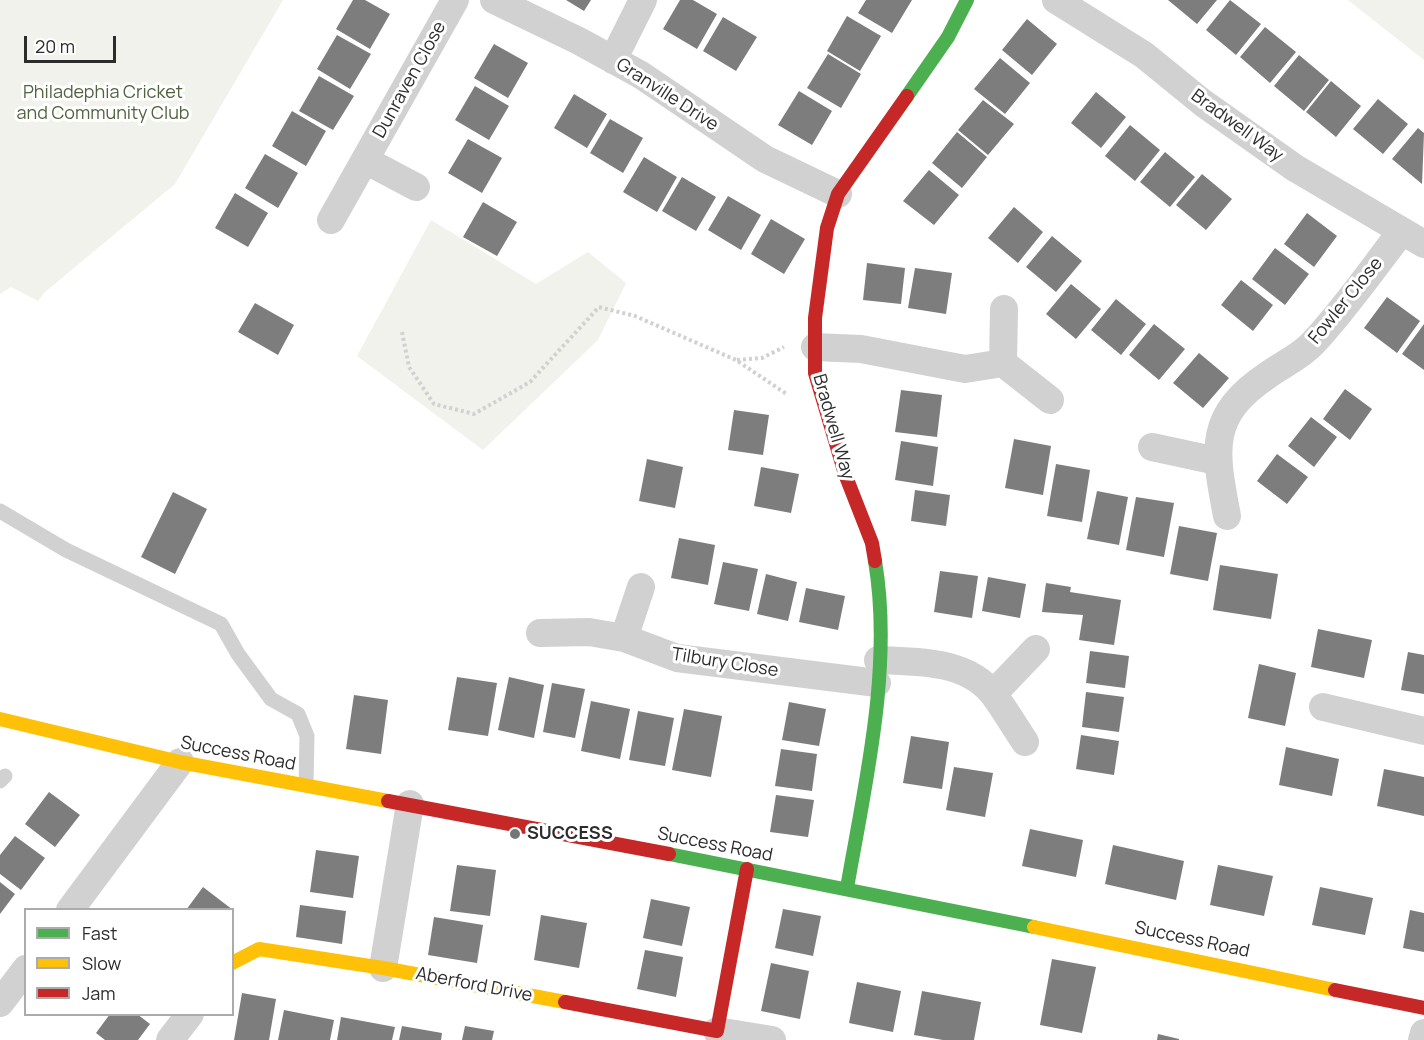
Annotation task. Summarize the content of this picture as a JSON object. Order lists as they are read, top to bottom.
{
  "streets": {
    "street": [
      "Dunraven Close",
      "Granville Drive",
      "Bradwell Way",
      "Fowler Close",
      "Tilbury Close",
      "Success Road",
      "Aberford Drive"
    ]
  },
  "crossings": [
    ["Granville Drive", "Bradwell Way"],
    ["Bradwell Way", "Fowler Close"],
    ["Bradwell Way", "Tilbury Close"],
    ["Bradwell Way", "Success Road"]
  ],
  "parks": ["Philadephia Cricket and Community Club"],
  "places": ["SUCCESS"],
  "legend": ["Fast", "Slow", "Jam"],
  "scale_bar": "20 m"
}
